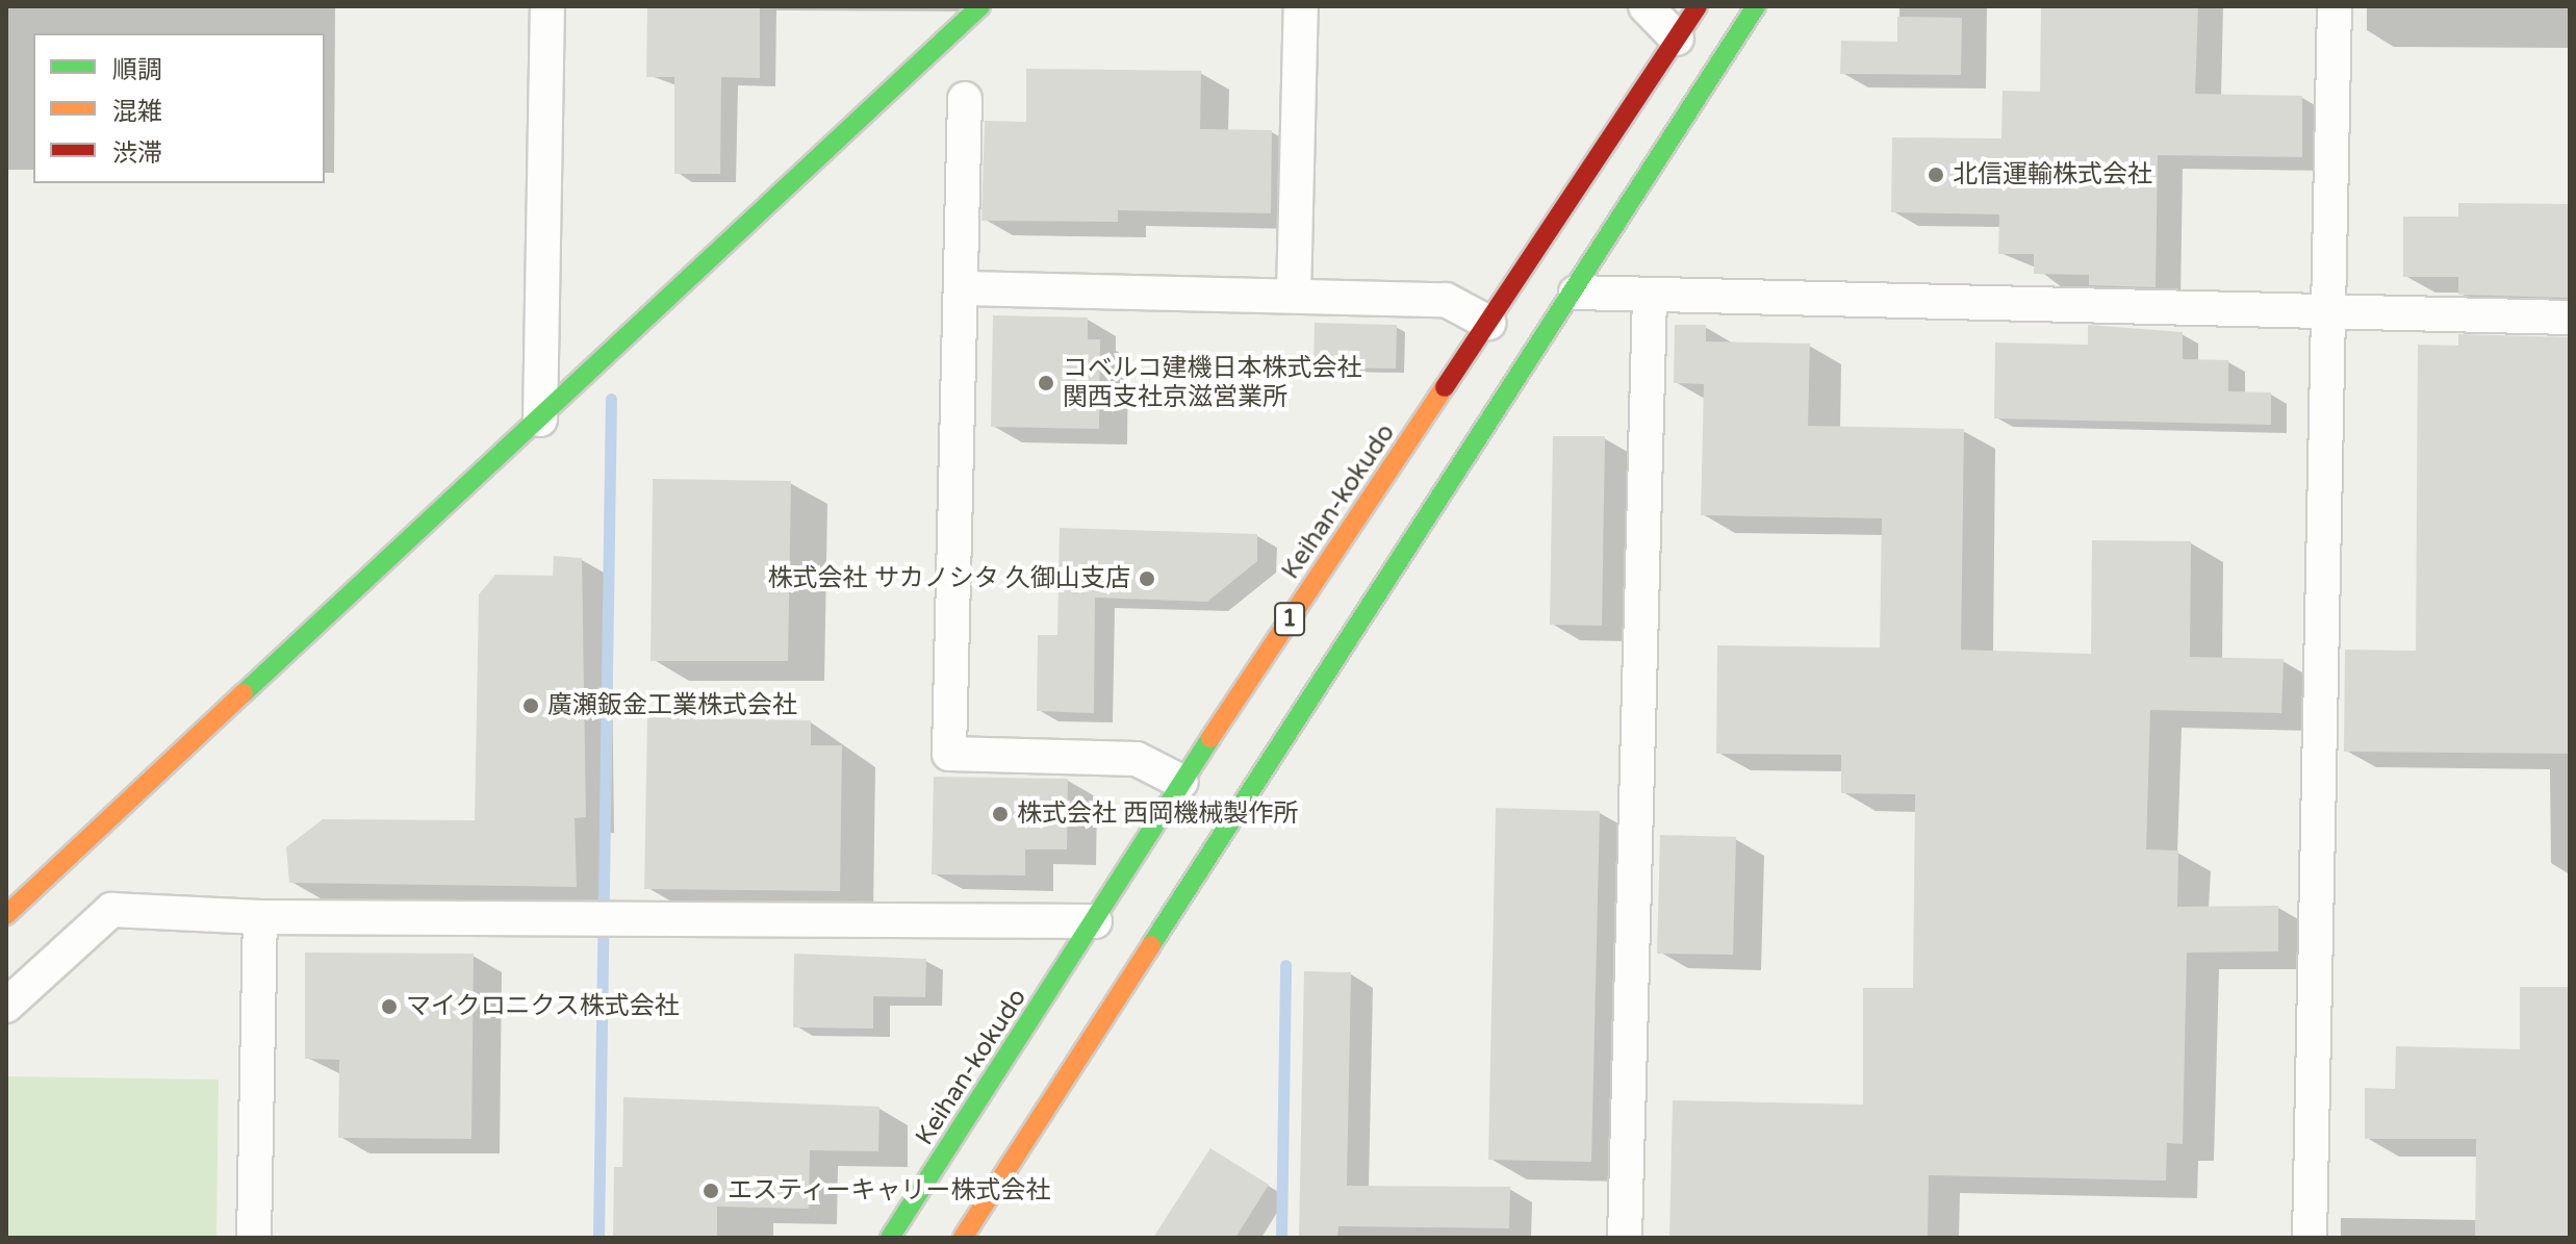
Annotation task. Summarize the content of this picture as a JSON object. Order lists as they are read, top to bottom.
{
  "streets": {
    "main road": ["Keihan-kokudo", "1"]
  },
  "places": [
    "北信運輸株式会社",
    "コベルコ建機日本株式会社 関西支社京滋営業所",
    "株式会社 サカノシタ 久御山支店",
    "廣瀬鈑金工業株式会社",
    "株式会社 西岡機械製作所",
    "マイクロニクス株式会社",
    "エスティーキャリー株式会社"
  ],
  "legend": ["順調", "混雑", "渋滞"]
}
